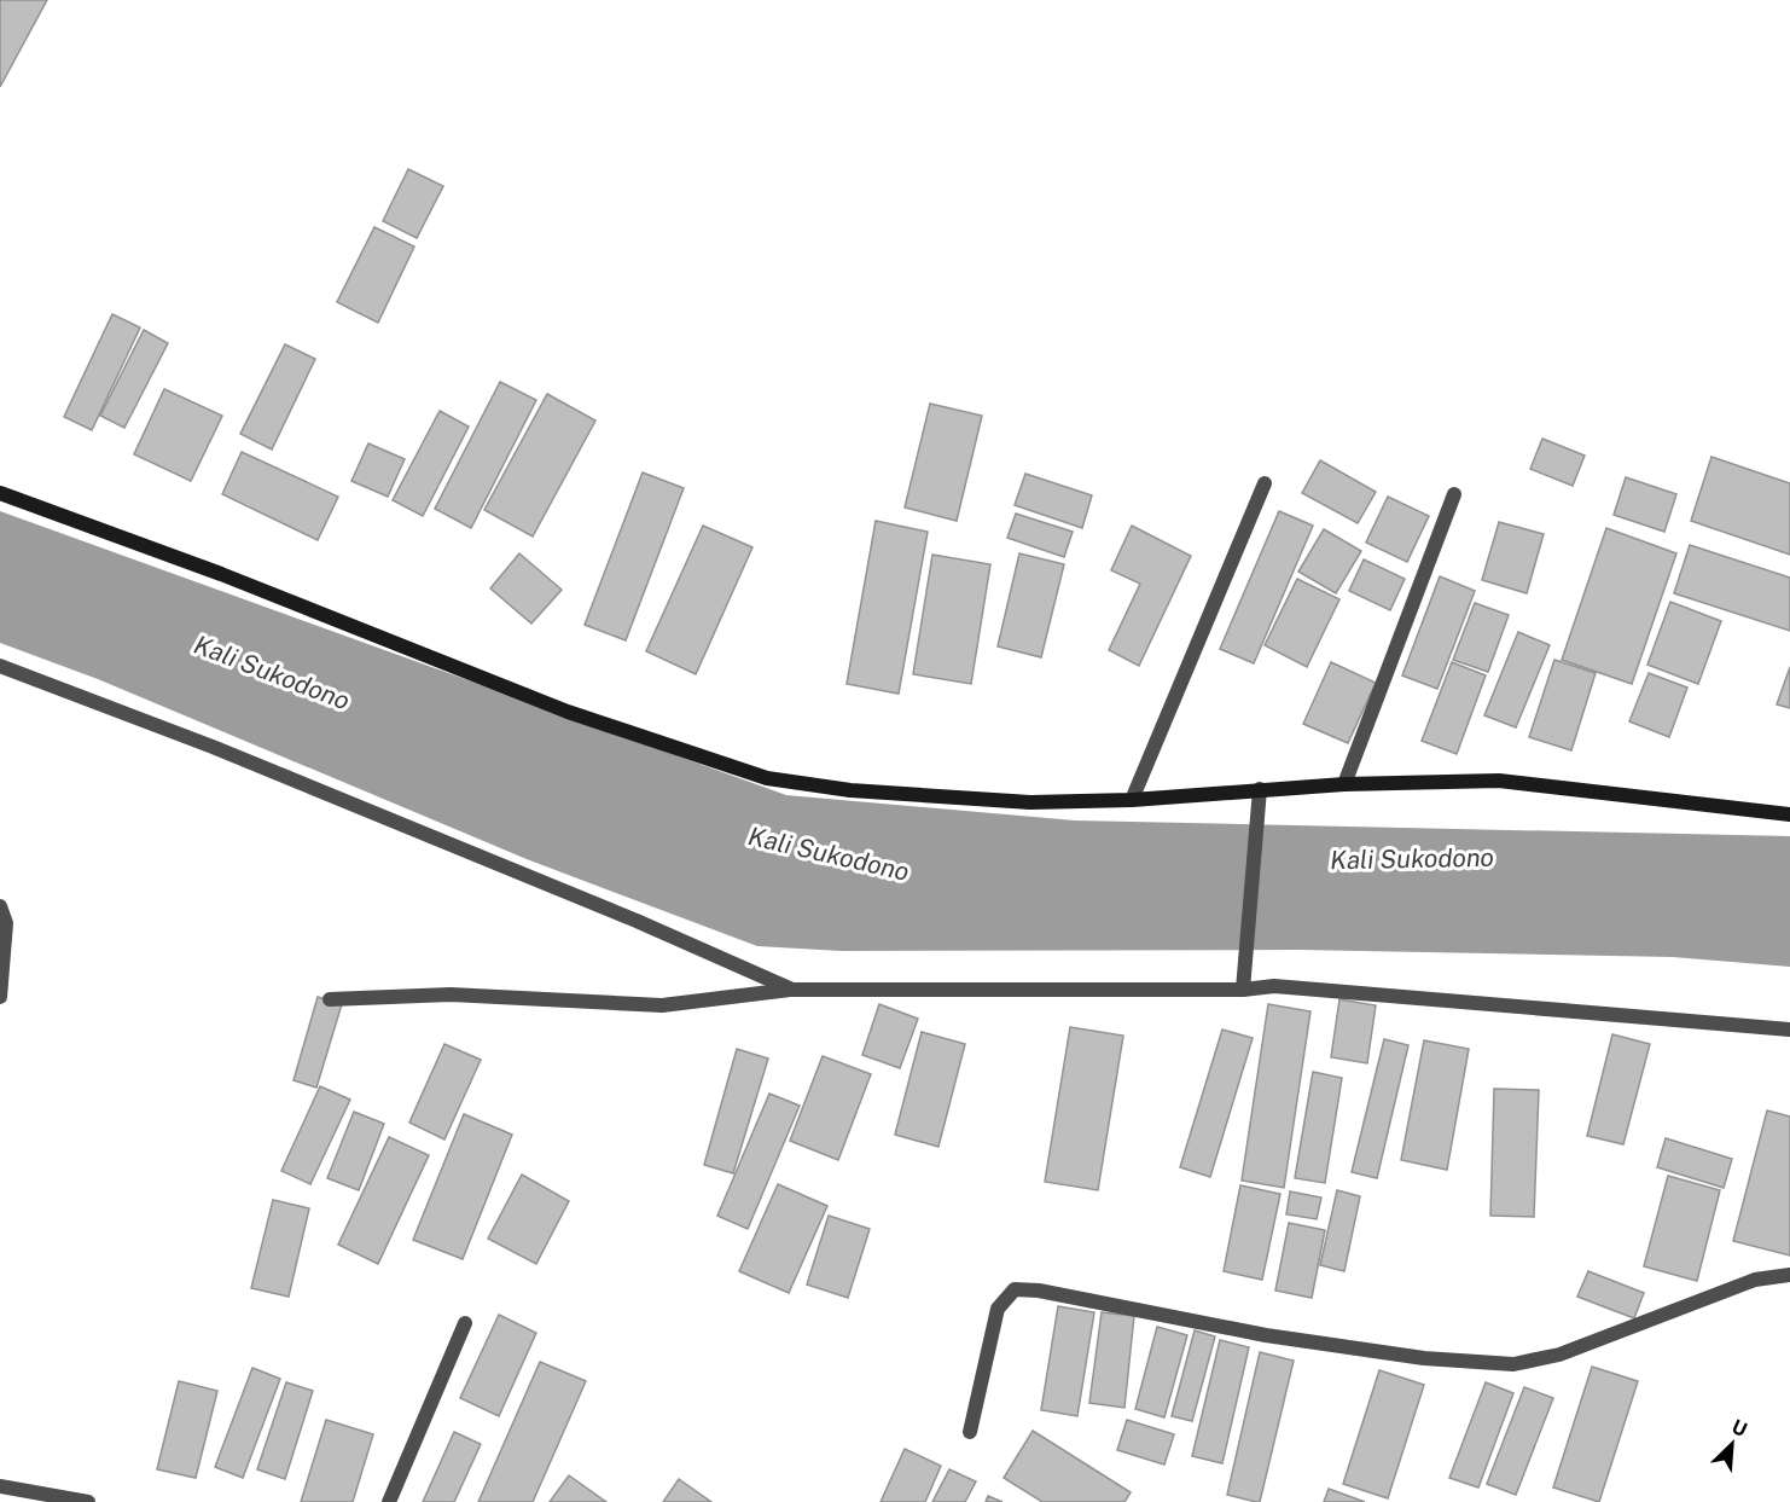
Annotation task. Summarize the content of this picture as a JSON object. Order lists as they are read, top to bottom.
{
  "water": ["Kali Sukodono"],
  "north": "top right"
}
